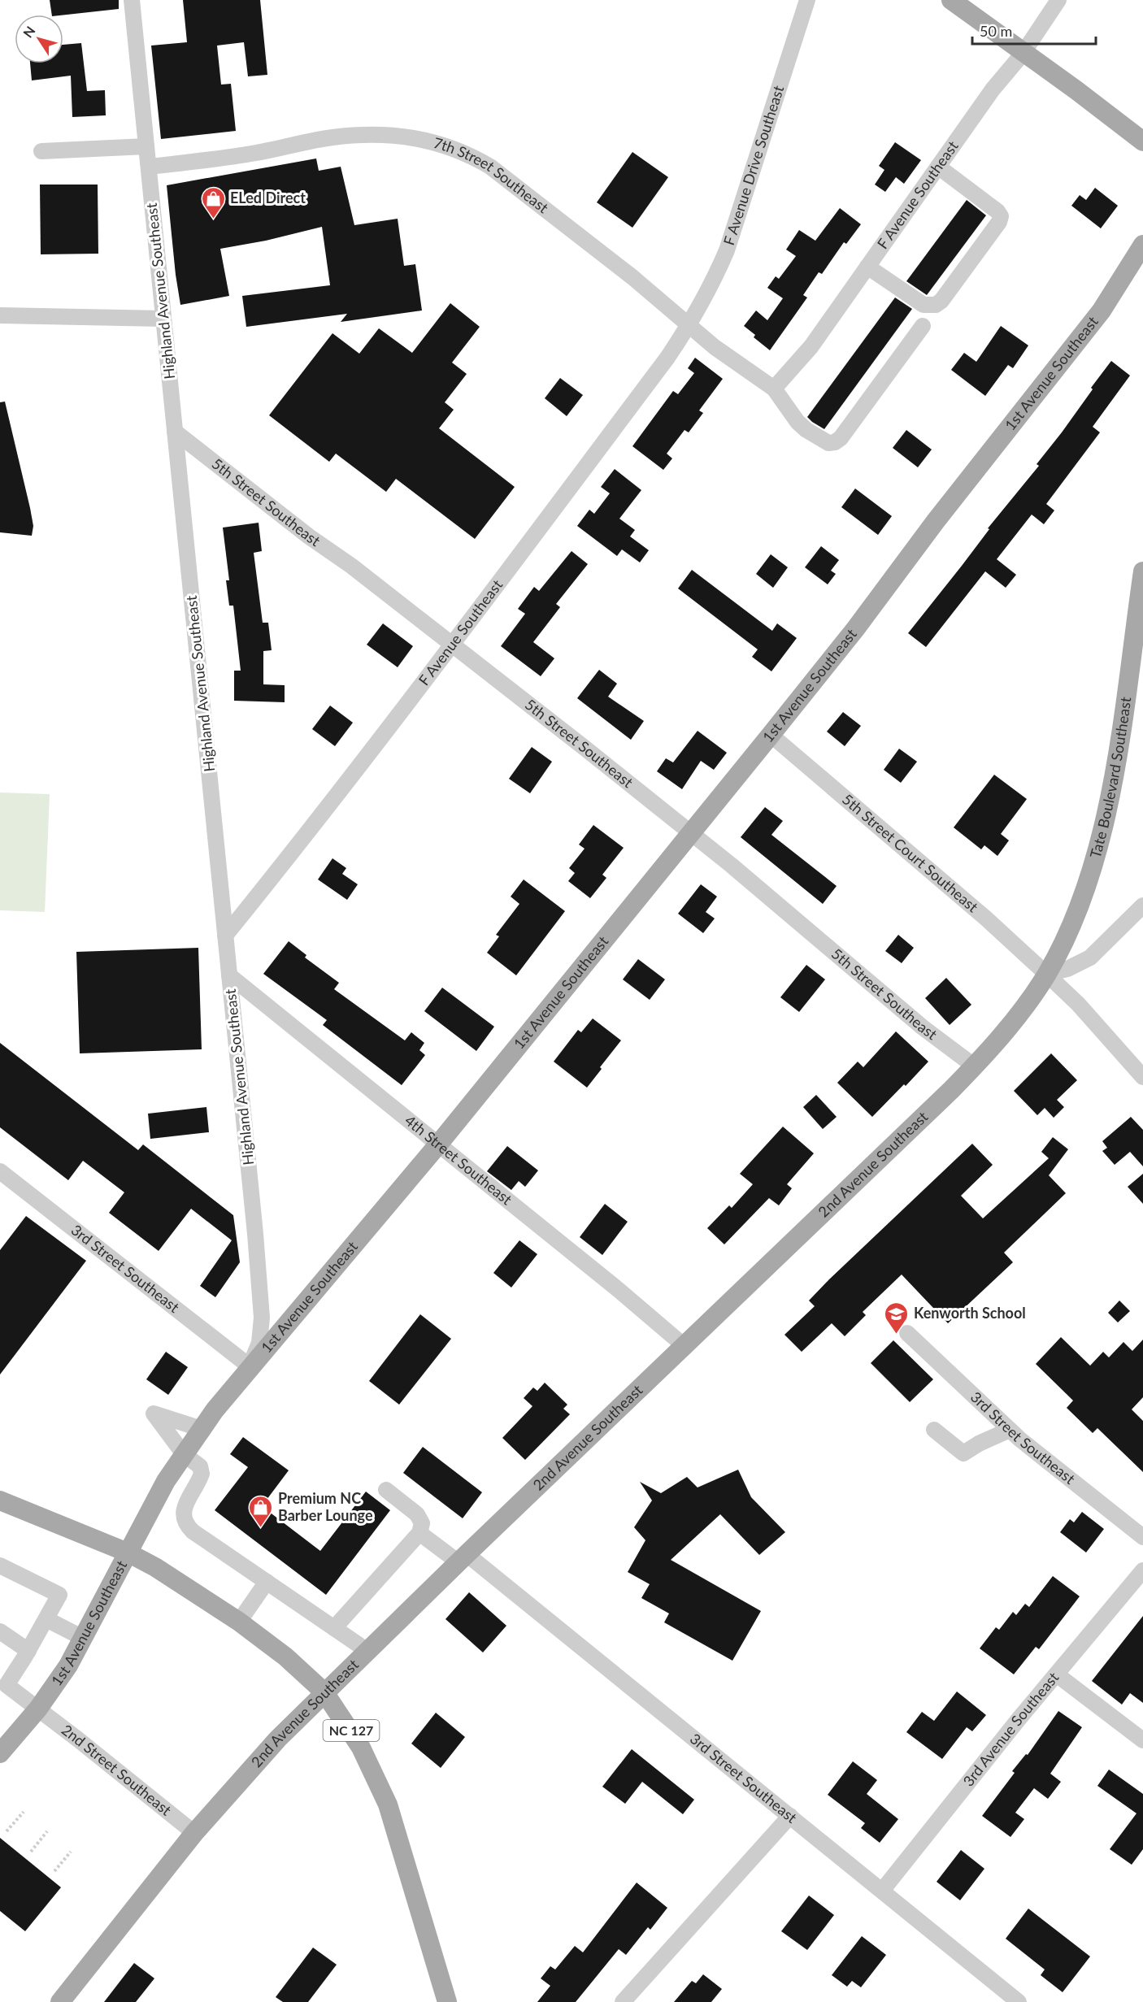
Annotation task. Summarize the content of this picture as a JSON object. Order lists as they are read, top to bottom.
{
  "streets": {
    "main road": [
      "1st Avenue Southeast",
      "Tate Boulevard Southeast",
      "2nd Avenue Southeast",
      "NC 127"
    ],
    "street": [
      "F Avenue Drive Southeast",
      "7th Street Southeast",
      "F Avenue Southeast",
      "Highland Avenue Southeast",
      "5th Street Southeast",
      "5th Street Court Southeast",
      "4th Street Southeast",
      "3rd Street Southeast",
      "3rd Avenue Southeast",
      "2nd Street Southeast"
    ]
  },
  "crossings": [
    ["F Avenue Drive Southeast", "7th Street Southeast"],
    ["F Avenue Drive Southeast", "F Avenue Southeast"],
    ["7th Street Southeast", "F Avenue Southeast"],
    ["7th Street Southeast", "Highland Avenue Southeast"],
    ["F Avenue Southeast", "Highland Avenue Southeast"],
    ["F Avenue Southeast", "5th Street Southeast"],
    ["Highland Avenue Southeast", "1st Avenue Southeast"],
    ["Highland Avenue Southeast", "5th Street Southeast"],
    ["Highland Avenue Southeast", "4th Street Southeast"],
    ["Highland Avenue Southeast", "3rd Street Southeast"],
    ["1st Avenue Southeast", "5th Street Southeast"],
    ["1st Avenue Southeast", "5th Street Court Southeast"],
    ["1st Avenue Southeast", "4th Street Southeast"],
    ["1st Avenue Southeast", "3rd Street Southeast"],
    ["1st Avenue Southeast", "NC 127"],
    ["1st Avenue Southeast", "2nd Street Southeast"],
    ["5th Street Southeast", "2nd Avenue Southeast"],
    ["Tate Boulevard Southeast", "5th Street Court Southeast"],
    ["Tate Boulevard Southeast", "2nd Avenue Southeast"],
    ["5th Street Court Southeast", "2nd Avenue Southeast"],
    ["4th Street Southeast", "2nd Avenue Southeast"],
    ["2nd Avenue Southeast", "3rd Street Southeast"],
    ["2nd Avenue Southeast", "NC 127"],
    ["2nd Avenue Southeast", "2nd Street Southeast"],
    ["3rd Street Southeast", "3rd Avenue Southeast"]
  ],
  "places": {
    "shop": ["ELed Direct", "Premium NC Barber Lounge"],
    "school or university": ["Kenworth School"]
  },
  "scale_bar": "50 m",
  "north": "top left"
}
